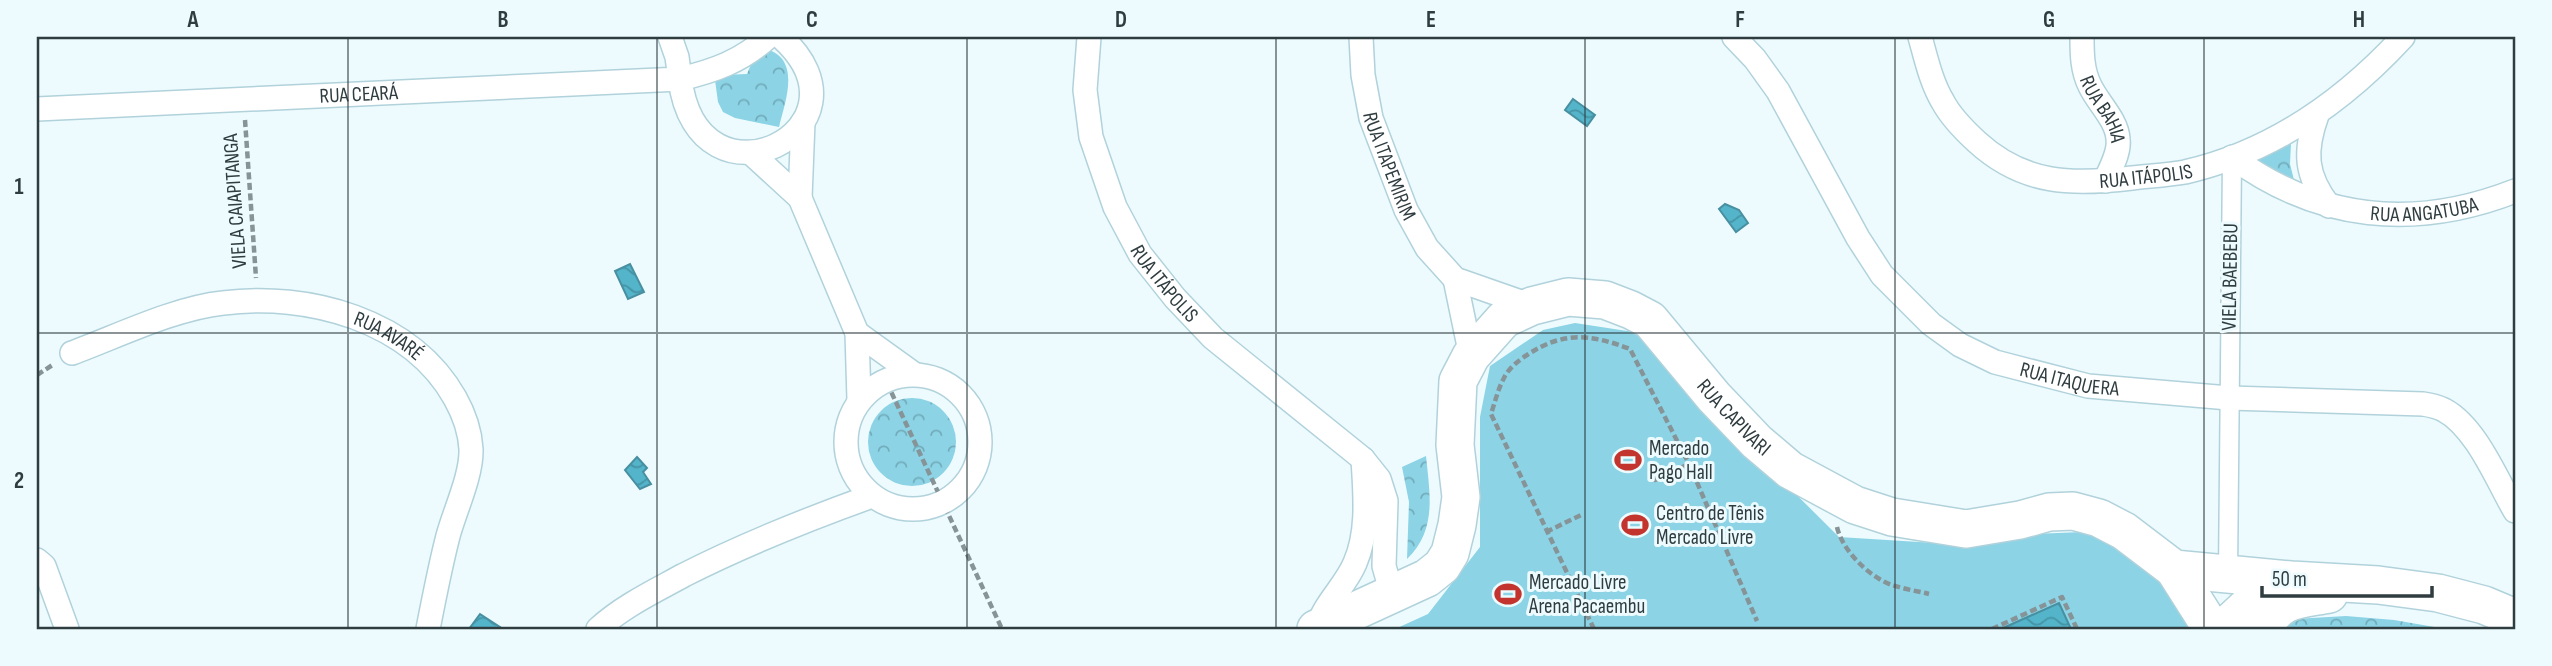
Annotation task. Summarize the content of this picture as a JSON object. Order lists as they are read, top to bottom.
{
  "streets": {
    "main road": ["RUA CAPIVARI"],
    "street": [
      "RUA CEARÁ",
      "RUA BAHIA",
      "RUA ITAPEMIRIM",
      "RUA ITÁPOLIS",
      "RUA ANGATUBA",
      "VIELA BAEBEBU",
      "RUA AVARÉ",
      "RUA ITAQUERA"
    ],
    "path": ["VIELA CAIAPITANGA"]
  },
  "crossings": [
    ["RUA CEARÁ", "VIELA CAIAPITANGA"],
    ["RUA BAHIA", "RUA ITÁPOLIS"],
    ["RUA ITAPEMIRIM", "RUA CAPIVARI"],
    ["RUA ITÁPOLIS", "RUA ANGATUBA"],
    ["RUA ITÁPOLIS", "VIELA BAEBEBU"],
    ["RUA ITÁPOLIS", "RUA CAPIVARI"],
    ["VIELA CAIAPITANGA", "RUA AVARÉ"],
    ["RUA ANGATUBA", "VIELA BAEBEBU"],
    ["VIELA BAEBEBU", "RUA ITAQUERA"]
  ],
  "places": {
    "sports": ["Mercado Pago Hall", "Centro de Tênis Mercado Livre", "Mercado Livre Arena Pacaembu"]
  },
  "scale_bar": "50 m",
  "grid": {
    "columns": [
      "A",
      "B",
      "C",
      "D",
      "E",
      "F",
      "G",
      "H"
    ],
    "rows": ["1", "2"]
  }
}
